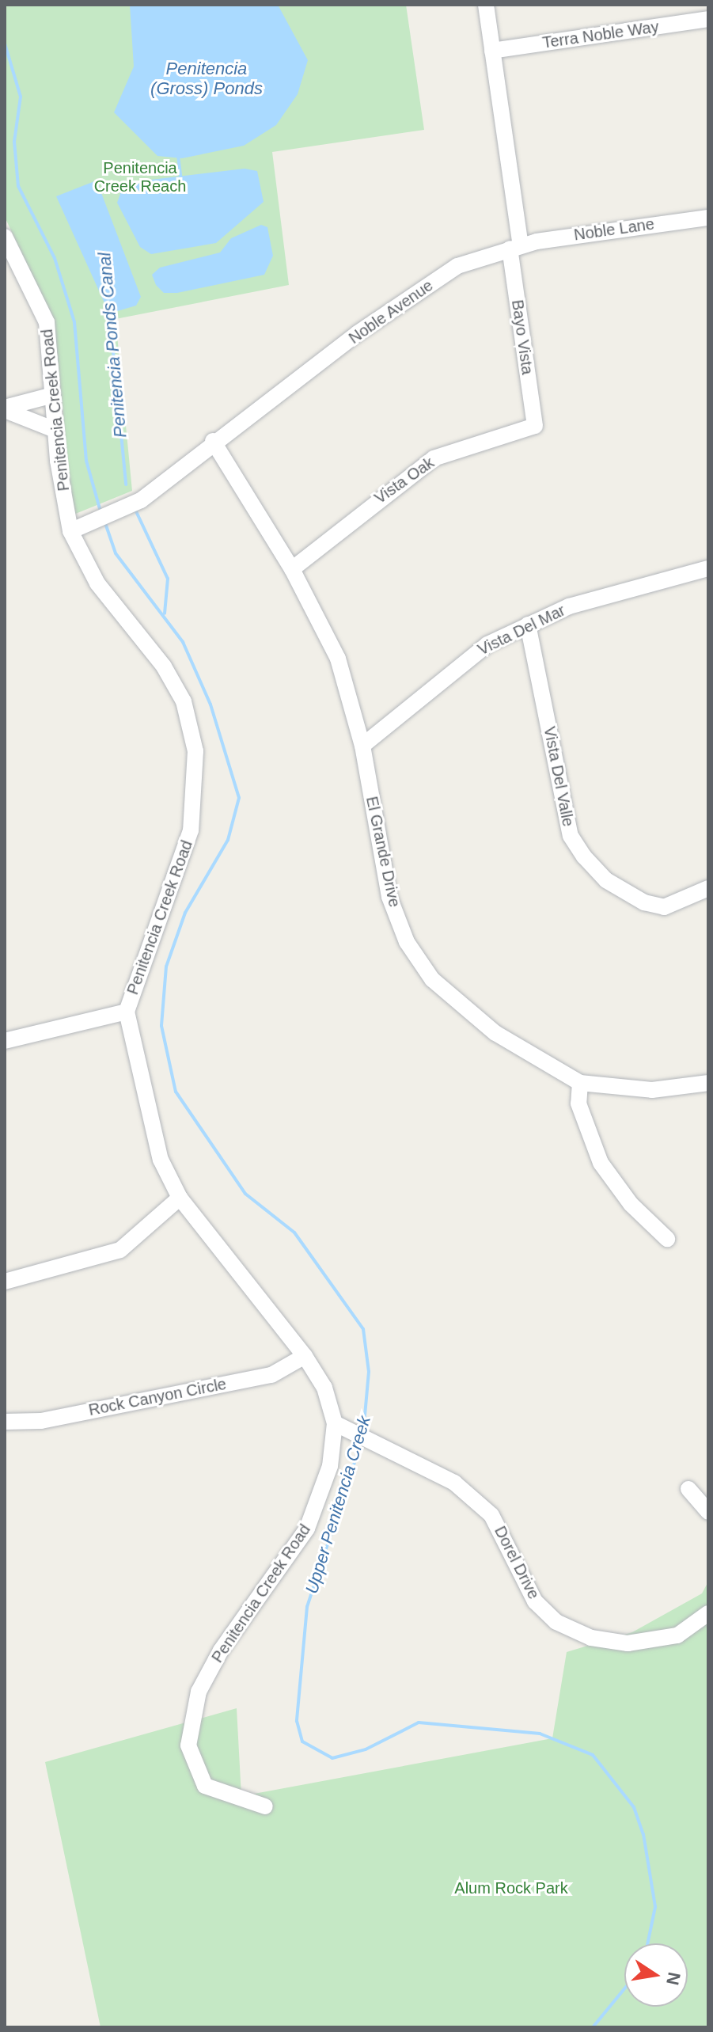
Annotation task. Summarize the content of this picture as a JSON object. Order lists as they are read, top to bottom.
{
  "streets": {
    "street": [
      "Terra Noble Way",
      "Noble Lane",
      "Noble Avenue",
      "Bayo Vista",
      "Penitencia Creek Road",
      "Vista Oak",
      "Vista Del Mar",
      "Vista Del Valle",
      "El Grande Drive",
      "Rock Canyon Circle",
      "Dorel Drive"
    ]
  },
  "crossings": [
    ["Noble Lane", "Noble Avenue"],
    ["Noble Lane", "Bayo Vista"],
    ["Noble Avenue", "Bayo Vista"],
    ["Noble Avenue", "Penitencia Creek Road"],
    ["Noble Avenue", "El Grande Drive"],
    ["Bayo Vista", "Vista Oak"],
    ["Penitencia Creek Road", "Rock Canyon Circle"],
    ["Penitencia Creek Road", "Dorel Drive"],
    ["Vista Oak", "El Grande Drive"],
    ["Vista Del Mar", "Vista Del Valle"],
    ["Vista Del Mar", "El Grande Drive"]
  ],
  "water": ["Penitencia (Gross) Ponds", "Penitencia Ponds Canal", "Upper Penitencia Creek"],
  "parks": ["Penitencia Creek Reach", "Alum Rock Park"],
  "north": "right"
}
